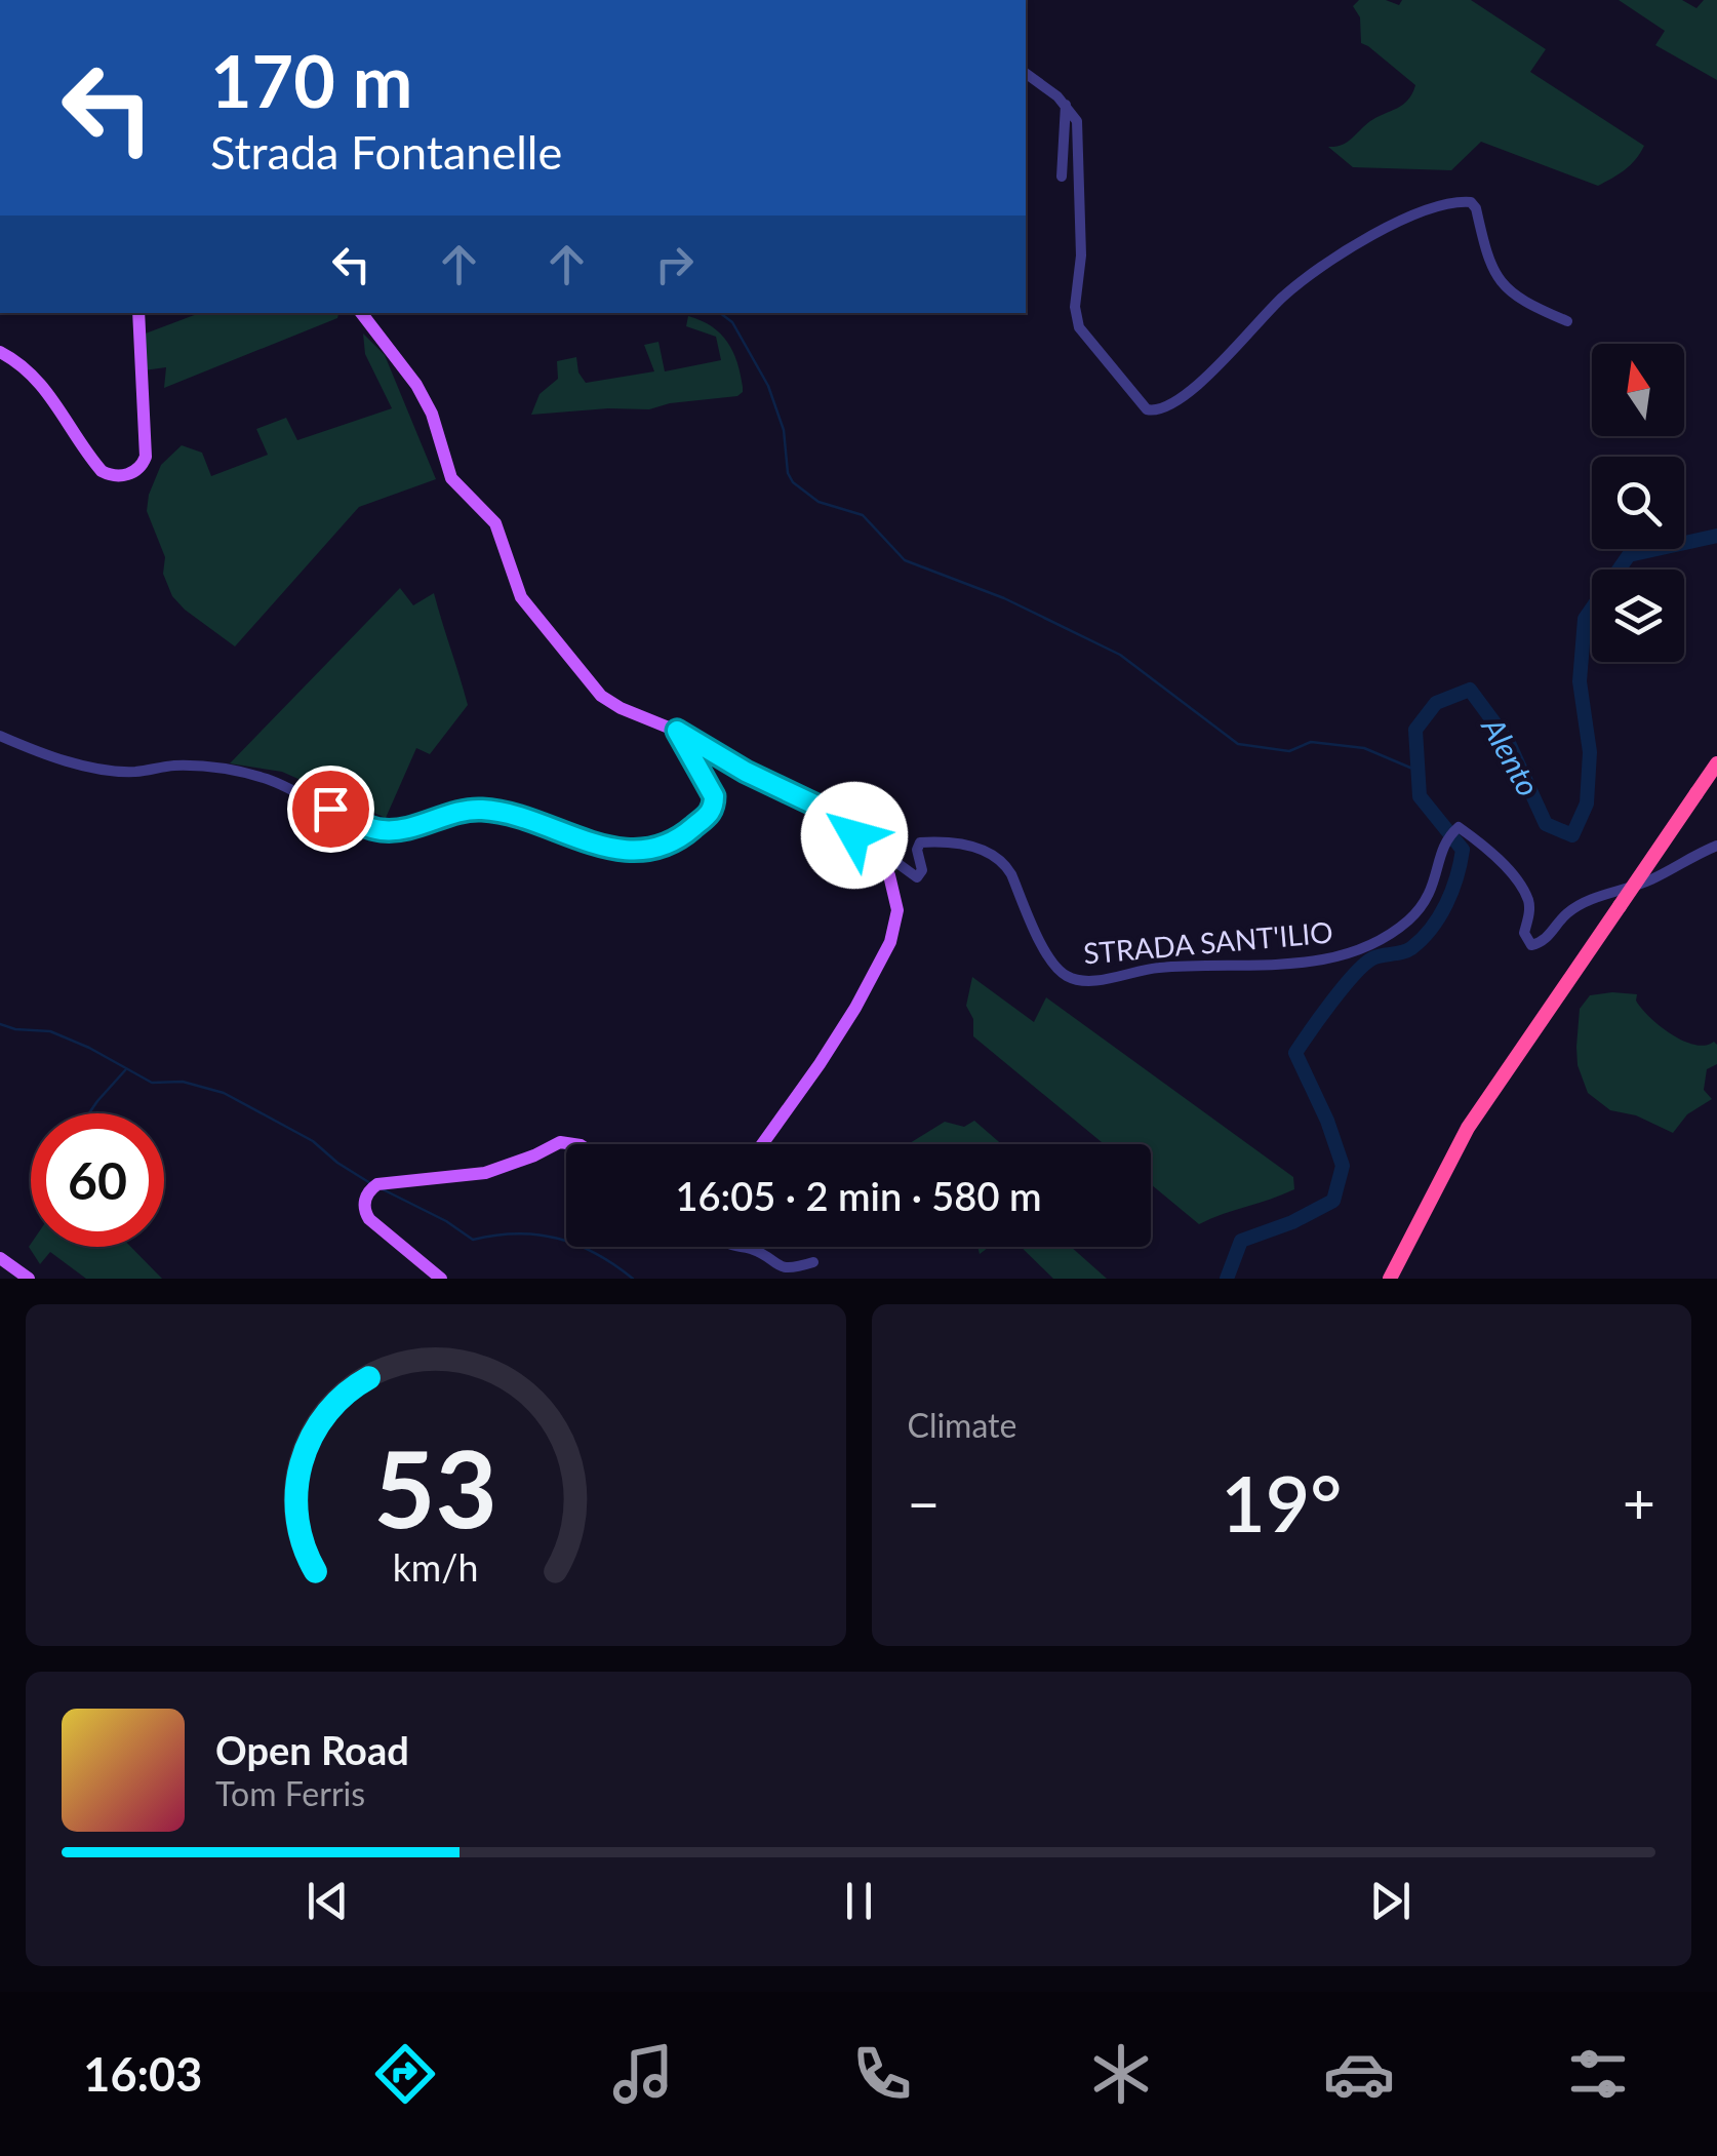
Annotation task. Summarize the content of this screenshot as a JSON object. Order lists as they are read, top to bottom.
{
  "streets": {
    "street": ["STRADA SANT'ILIO"]
  },
  "water": ["Alento"],
  "north": "top",
  "page": {
    "turn": ["170 m", "Strada Fontanelle"],
    "limit": "60",
    "trip": "16:05 · 2 min · 580 m",
    "tile": "Climate",
    "heat": ["−", "19°", "+"],
    "song": ["Open Road", "Tom Ferris"],
    "tabs": "16:03",
    "gauge": ["53", "km/h"]
  }
}
